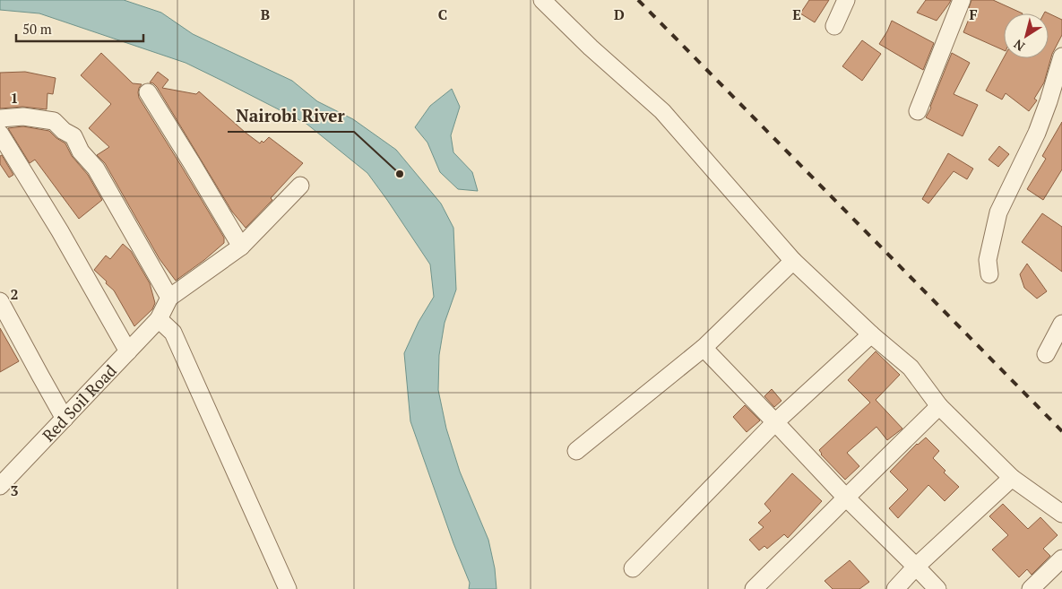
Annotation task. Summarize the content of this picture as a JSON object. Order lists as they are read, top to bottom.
{
  "streets": {
    "street": ["Red Soil Road"]
  },
  "places": ["Nairobi River"],
  "scale_bar": "50 m",
  "north": "bottom left",
  "grid": {
    "columns": [
      "B",
      "C",
      "D",
      "E",
      "F"
    ],
    "rows": ["1", "2", "3"]
  }
}
